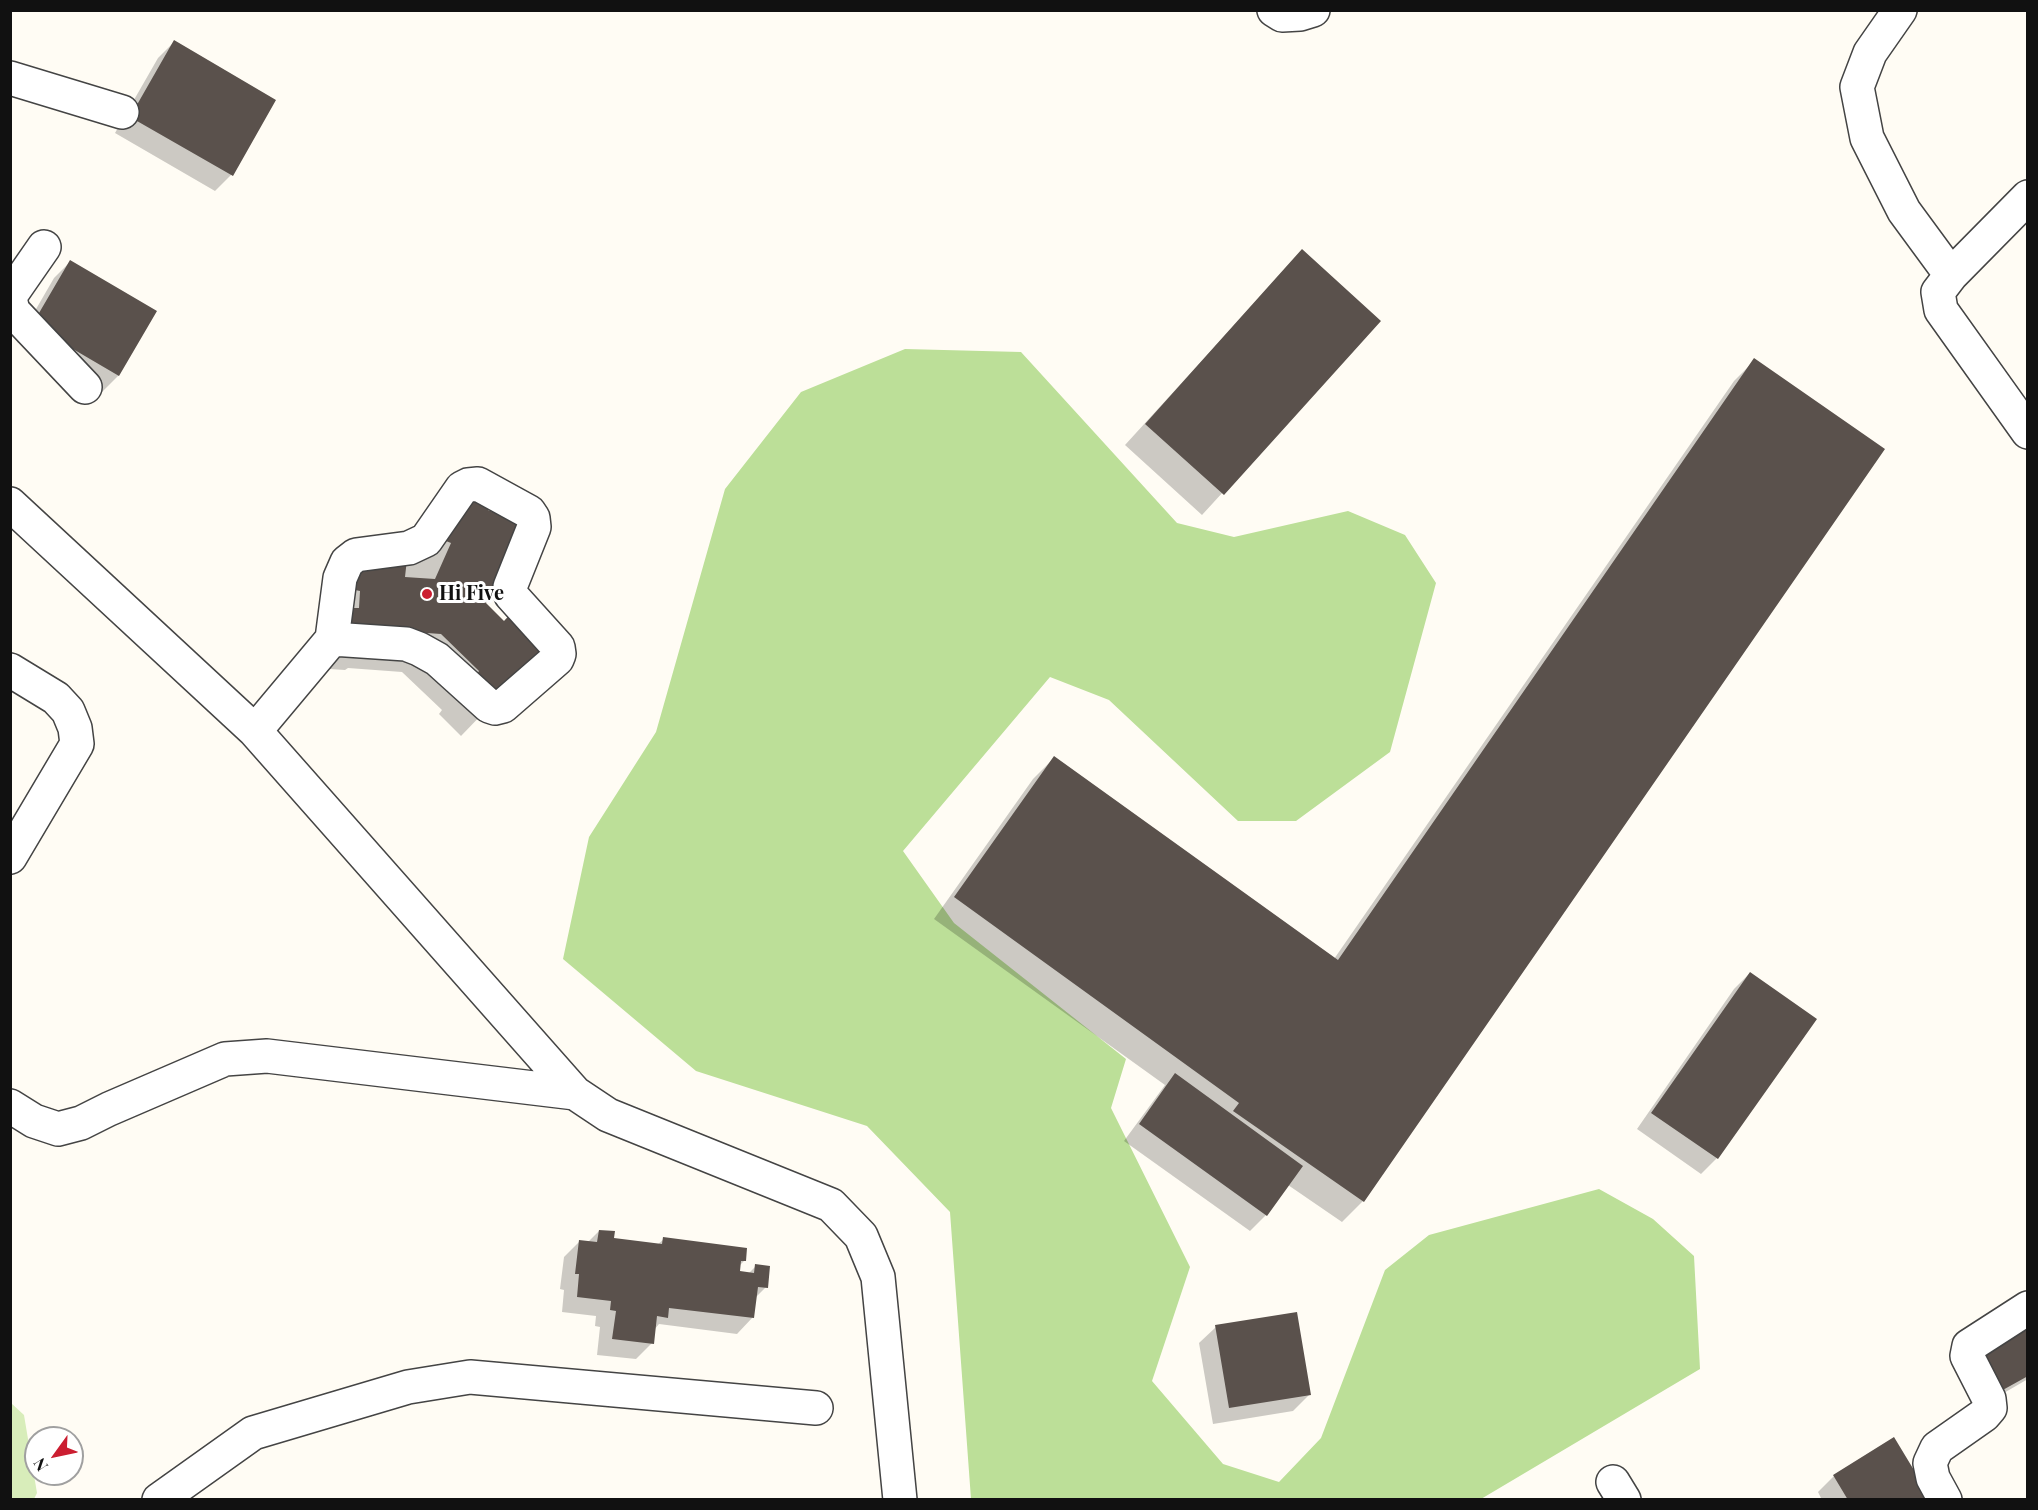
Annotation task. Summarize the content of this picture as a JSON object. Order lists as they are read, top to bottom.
{
  "places": ["Hi Five"],
  "north": "bottom left"
}
